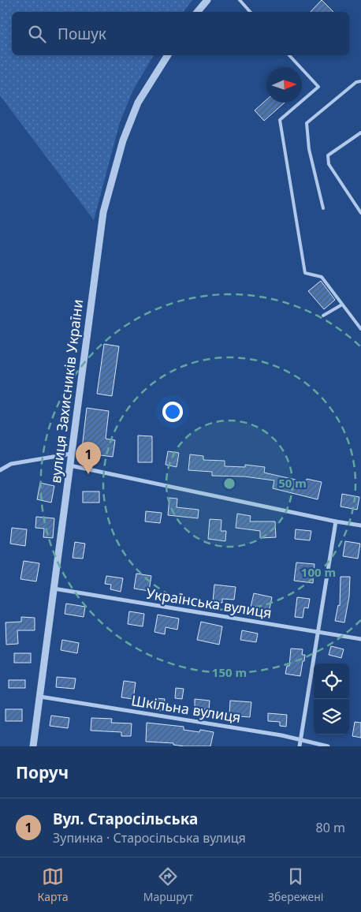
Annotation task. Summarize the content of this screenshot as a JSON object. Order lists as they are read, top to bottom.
{
  "streets": {
    "street": ["вулиця Захисників України", "Українська вулиця", "Шкільна вулиця"]
  },
  "crossings": [
    ["вулиця Захисників України", "Українська вулиця"],
    ["вулиця Захисників України", "Шкільна вулиця"]
  ],
  "north": "right",
  "page": {
    "search": "Пошук",
    "pins": "1",
    "heading": "Поруч",
    "list": [
      {
        "mark": "1",
        "name": "Вул. Старосільська",
        "note": "Зупинка · Старосільська вулиця",
        "value": "80 m"
      }
    ],
    "nav": ["Карта", "Маршрут", "Збережені"]
  },
  "rings": ["50 m", "100 m", "150 m"]
}
